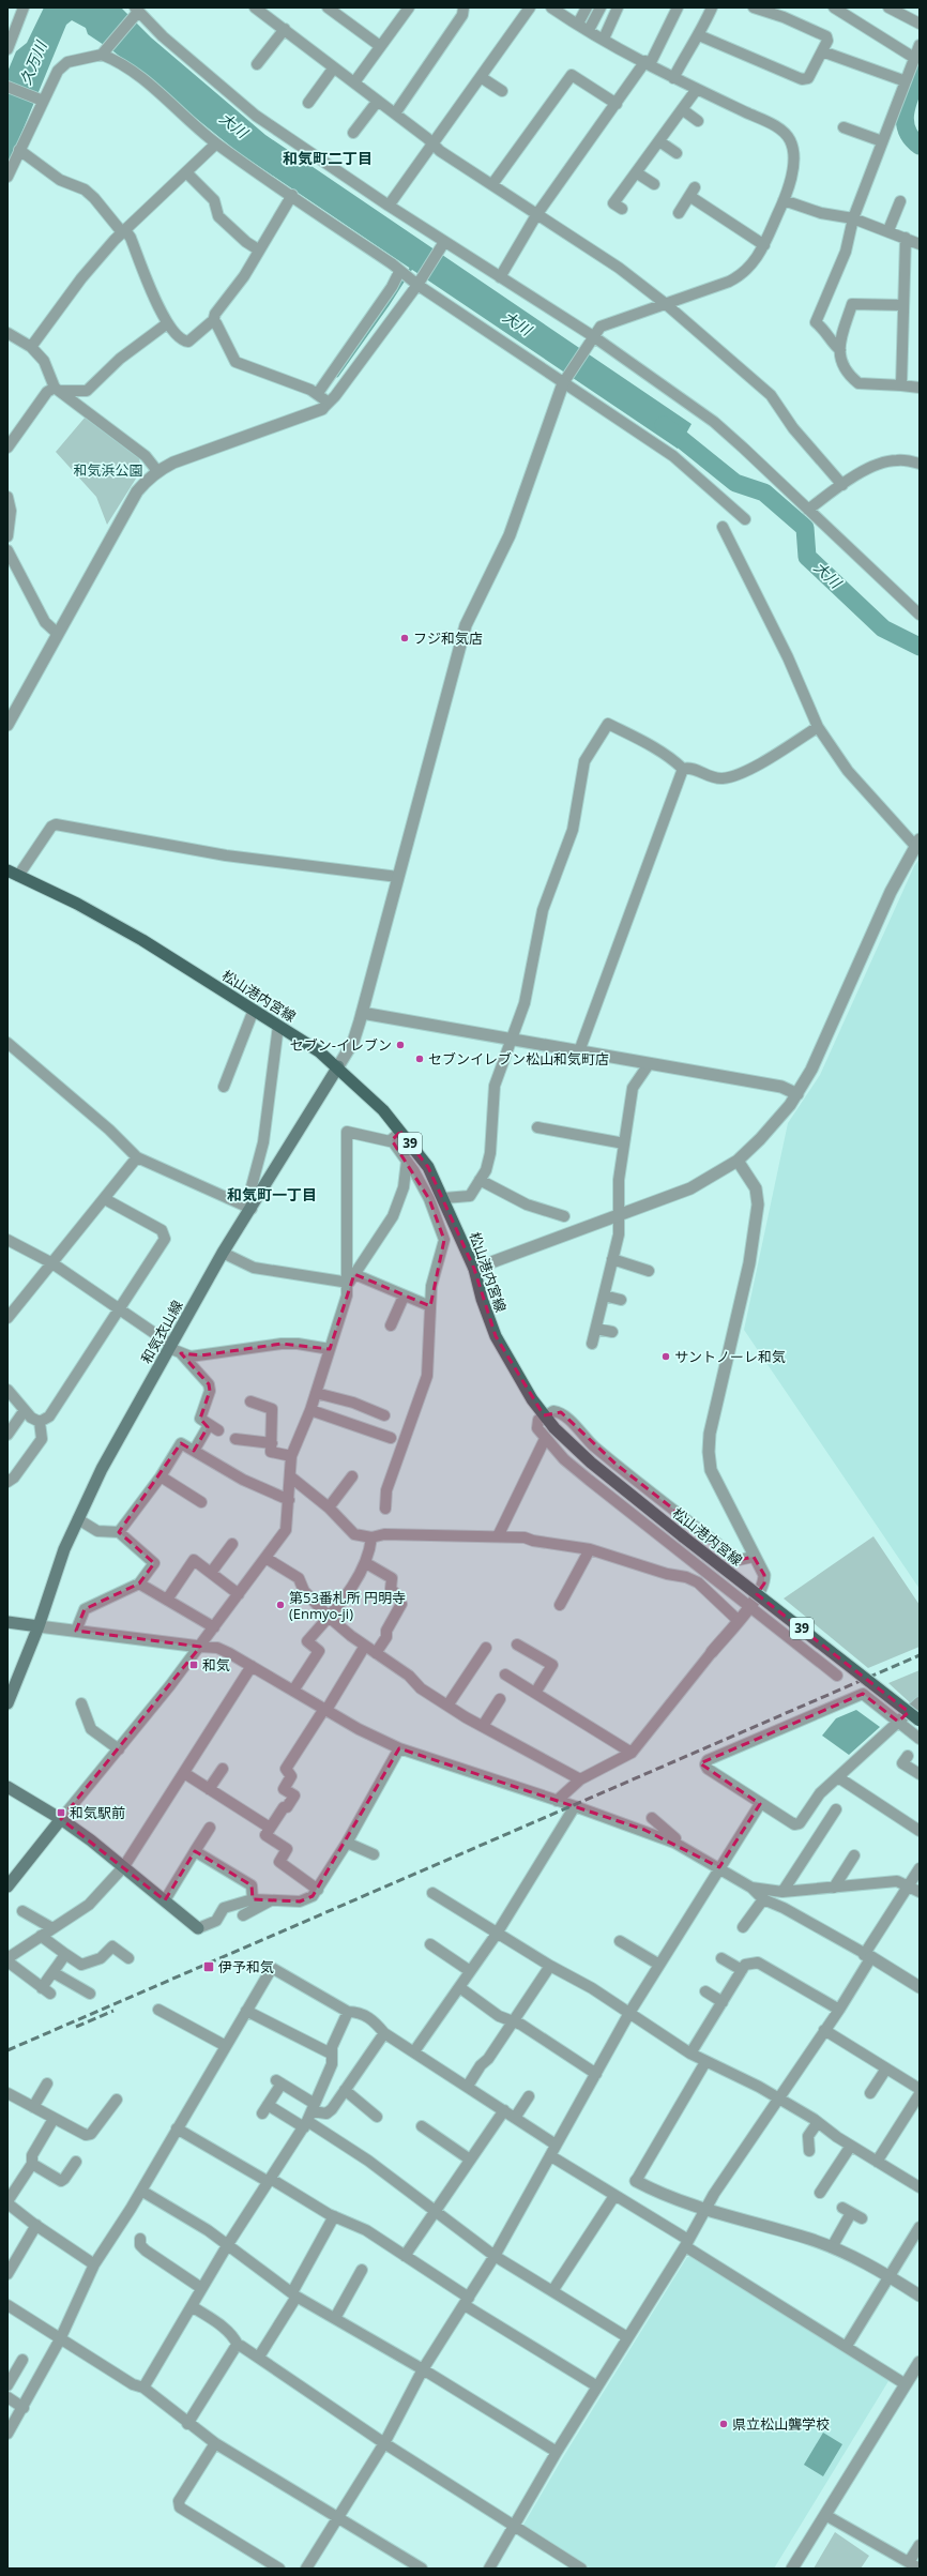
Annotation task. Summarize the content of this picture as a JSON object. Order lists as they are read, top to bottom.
{
  "streets": {
    "main road": ["松山港内宮線", "39", "和気衣山線"]
  },
  "crossings": [
    ["松山港内宮線", "和気衣山線"]
  ],
  "districts": ["和気町二丁目", "和気町一丁目"],
  "water": ["久万川", "大川"],
  "parks": ["和気浜公園"],
  "places": {
    "other": [
      "フジ和気店",
      "セブン-イレブン",
      "セブンイレブン松山和気町店",
      "サントノーレ和気",
      "第53番札所 円明寺 (Enmyo-ji)",
      "県立松山聾学校"
    ],
    "transit": ["和気", "和気駅前", "伊予和気"]
  }
}
